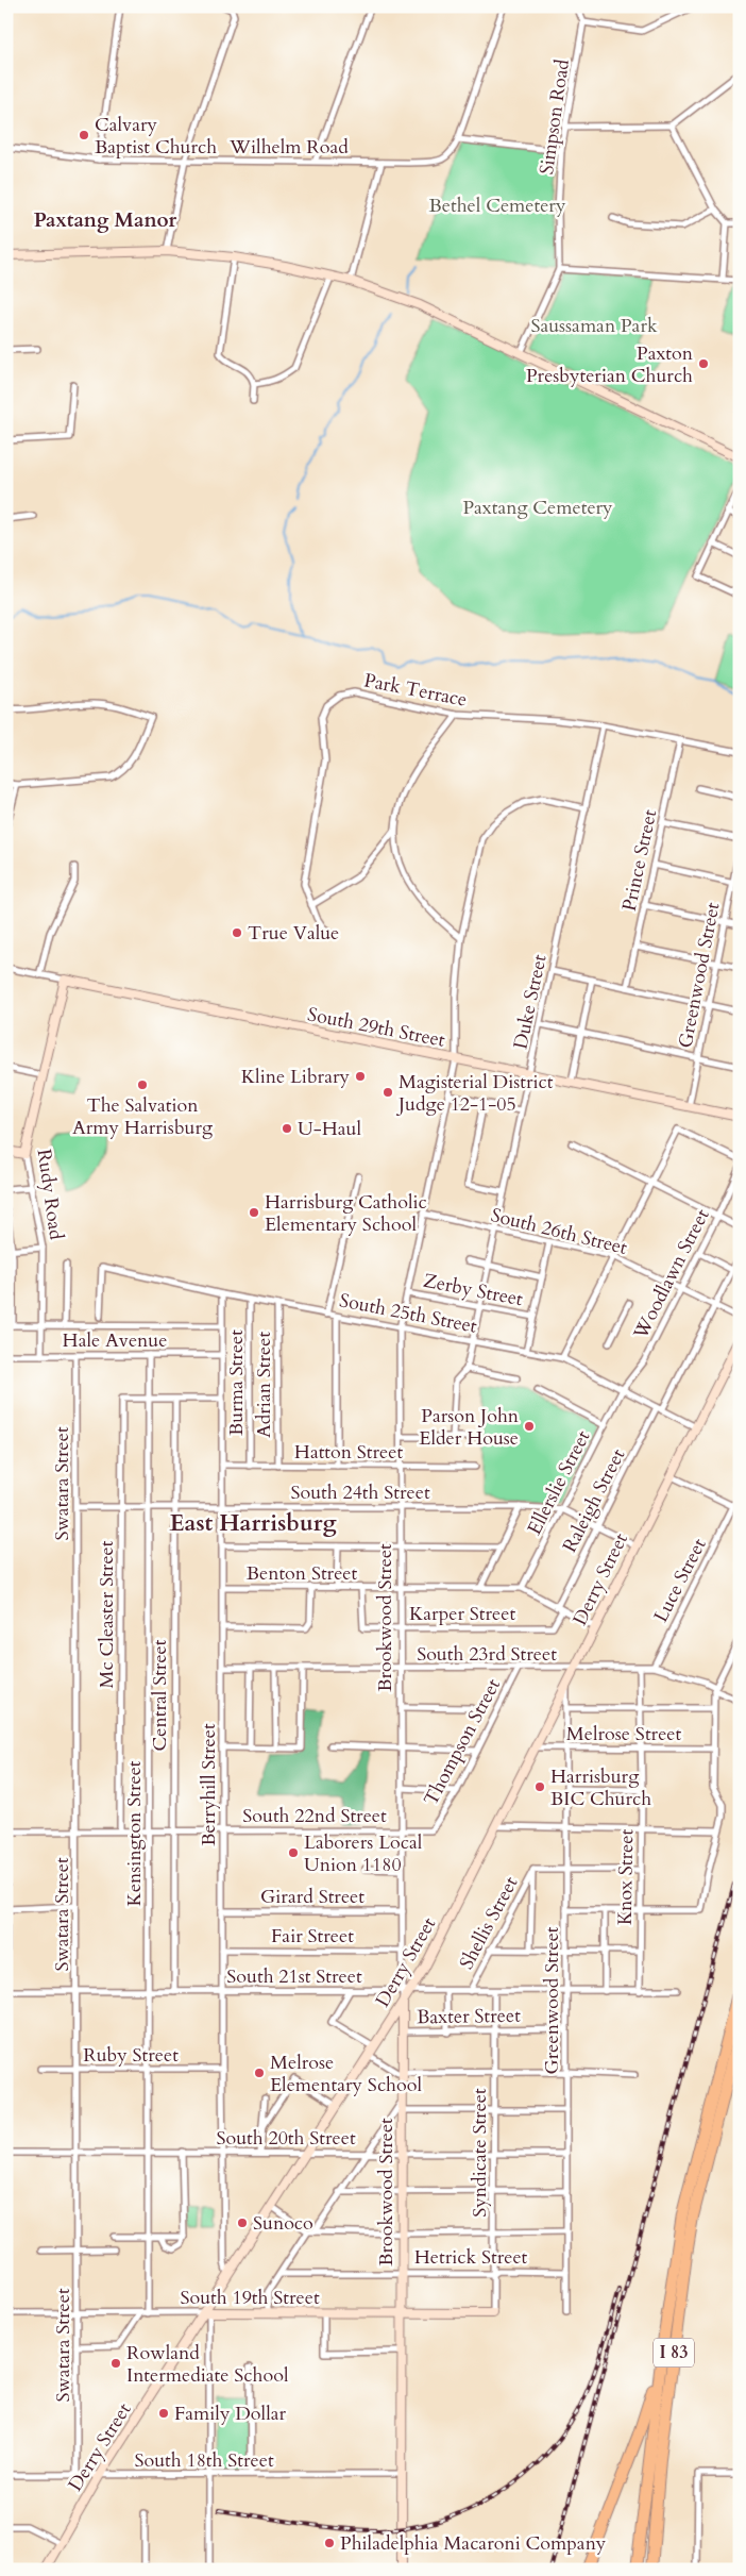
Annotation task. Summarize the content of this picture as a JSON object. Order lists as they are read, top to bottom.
{
  "streets": {
    "highway": ["I 83"],
    "main road": [
      "South 29th Street",
      "Rudy Road",
      "Derry Street",
      "Brookwood Street",
      "South 19th Street"
    ],
    "street": [
      "Simpson Road",
      "Wilhelm Road",
      "Park Terrace",
      "Prince Street",
      "Greenwood Street",
      "Duke Street",
      "South 26th Street",
      "Woodlawn Street",
      "Zerby Street",
      "South 25th Street",
      "Hale Avenue",
      "Burma Street",
      "Adrian Street",
      "Hatton Street",
      "Ellerslie Street",
      "Swatara Street",
      "South 24th Street",
      "Raleigh Street",
      "Benton Street",
      "Luce Street",
      "Karper Street",
      "Mc Cleaster Street",
      "South 23rd Street",
      "Central Street",
      "Melrose Street",
      "Thompson Street",
      "Berryhill Street",
      "South 22nd Street",
      "Kensington Street",
      "Knox Street",
      "Girard Street",
      "Shellis Street",
      "Fair Street",
      "South 21st Street",
      "Baxter Street",
      "Ruby Street",
      "South 20th Street",
      "Syndicate Street",
      "Hetrick Street",
      "South 18th Street"
    ]
  },
  "crossings": [
    ["Park Terrace", "Prince Street"],
    ["Park Terrace", "Duke Street"],
    ["Greenwood Street", "South 29th Street"],
    ["Greenwood Street", "Derry Street"],
    ["Greenwood Street", "Melrose Street"],
    ["Greenwood Street", "South 21st Street"],
    ["Greenwood Street", "Baxter Street"],
    ["Greenwood Street", "South 20th Street"],
    ["Greenwood Street", "Hetrick Street"],
    ["Duke Street", "South 29th Street"],
    ["Duke Street", "South 26th Street"],
    ["Duke Street", "Zerby Street"],
    ["Duke Street", "South 25th Street"],
    ["Duke Street", "Brookwood Street"],
    ["South 29th Street", "Rudy Road"],
    ["South 29th Street", "Brookwood Street"],
    ["Rudy Road", "Hale Avenue"],
    ["South 26th Street", "Woodlawn Street"],
    ["South 26th Street", "Raleigh Street"],
    ["South 26th Street", "Brookwood Street"],
    ["Woodlawn Street", "South 25th Street"],
    ["Woodlawn Street", "Ellerslie Street"],
    ["Zerby Street", "Brookwood Street"],
    ["South 25th Street", "Burma Street"],
    ["South 25th Street", "Adrian Street"],
    ["South 25th Street", "Ellerslie Street"],
    ["South 25th Street", "Raleigh Street"],
    ["South 25th Street", "Derry Street"],
    ["South 25th Street", "Brookwood Street"],
    ["South 25th Street", "Berryhill Street"],
    ["Hale Avenue", "Swatara Street"],
    ["Hale Avenue", "Berryhill Street"],
    ["Hale Avenue", "Kensington Street"],
    ["Burma Street", "Hatton Street"],
    ["Adrian Street", "Hatton Street"],
    ["Hatton Street", "Brookwood Street"],
    ["Hatton Street", "Berryhill Street"],
    ["Ellerslie Street", "South 24th Street"],
    ["Ellerslie Street", "Benton Street"],
    ["Swatara Street", "South 24th Street"],
    ["Swatara Street", "South 22nd Street"],
    ["Swatara Street", "South 21st Street"],
    ["Swatara Street", "Ruby Street"],
    ["Swatara Street", "South 20th Street"],
    ["Swatara Street", "South 19th Street"],
    ["Swatara Street", "South 18th Street"],
    ["South 24th Street", "Raleigh Street"],
    ["South 24th Street", "Derry Street"],
    ["South 24th Street", "Mc Cleaster Street"],
    ["South 24th Street", "Brookwood Street"],
    ["South 24th Street", "Central Street"],
    ["South 24th Street", "Berryhill Street"],
    ["South 24th Street", "Kensington Street"],
    ["Raleigh Street", "Benton Street"],
    ["Raleigh Street", "Karper Street"],
    ["Benton Street", "Derry Street"],
    ["Benton Street", "Karper Street"],
    ["Benton Street", "Brookwood Street"],
    ["Benton Street", "Berryhill Street"],
    ["Derry Street", "Brookwood Street"],
    ["Derry Street", "South 23rd Street"],
    ["Derry Street", "Melrose Street"],
    ["Derry Street", "Berryhill Street"],
    ["Derry Street", "South 21st Street"],
    ["Derry Street", "South 20th Street"],
    ["Derry Street", "South 19th Street"],
    ["Derry Street", "South 18th Street"],
    ["Luce Street", "South 23rd Street"],
    ["Karper Street", "Brookwood Street"],
    ["Mc Cleaster Street", "South 22nd Street"],
    ["Mc Cleaster Street", "Kensington Street"],
    ["Brookwood Street", "South 23rd Street"],
    ["Brookwood Street", "South 22nd Street"],
    ["Brookwood Street", "Girard Street"],
    ["Brookwood Street", "Fair Street"],
    ["Brookwood Street", "South 21st Street"],
    ["Brookwood Street", "Baxter Street"],
    ["Brookwood Street", "South 20th Street"],
    ["Brookwood Street", "Hetrick Street"],
    ["Brookwood Street", "South 19th Street"],
    ["Brookwood Street", "South 18th Street"],
    ["South 23rd Street", "Thompson Street"],
    ["South 23rd Street", "Berryhill Street"],
    ["South 23rd Street", "Knox Street"],
    ["Central Street", "South 22nd Street"],
    ["Central Street", "South 21st Street"],
    ["Melrose Street", "Knox Street"],
    ["Thompson Street", "South 22nd Street"],
    ["Berryhill Street", "South 22nd Street"],
    ["Berryhill Street", "Girard Street"],
    ["Berryhill Street", "Fair Street"],
    ["Berryhill Street", "South 21st Street"],
    ["Berryhill Street", "Ruby Street"],
    ["Berryhill Street", "South 20th Street"],
    ["South 22nd Street", "Kensington Street"],
    ["Kensington Street", "South 21st Street"],
    ["Kensington Street", "Ruby Street"],
    ["Kensington Street", "South 20th Street"],
    ["Kensington Street", "South 19th Street"],
    ["Knox Street", "South 21st Street"],
    ["Shellis Street", "South 21st Street"],
    ["South 21st Street", "Syndicate Street"],
    ["Baxter Street", "Syndicate Street"],
    ["South 20th Street", "Syndicate Street"],
    ["Syndicate Street", "Hetrick Street"],
    ["Syndicate Street", "South 19th Street"]
  ],
  "districts": ["Paxtang Manor", "East Harrisburg"],
  "parks": ["Bethel Cemetery", "Saussaman Park", "Paxtang Cemetery"],
  "places": [
    "Calvary Baptist Church",
    "Paxton Presbyterian Church",
    "True Value",
    "Kline Library",
    "The Salvation Army Harrisburg",
    "Magisterial District Judge 12-1-05",
    "U-Haul",
    "Harrisburg Catholic Elementary School",
    "Parson John Elder House",
    "Harrisburg BIC Church",
    "Laborers Local Union 1180",
    "Melrose Elementary School",
    "Sunoco",
    "Rowland Intermediate School",
    "Family Dollar",
    "Philadelphia Macaroni Company"
  ]
}
